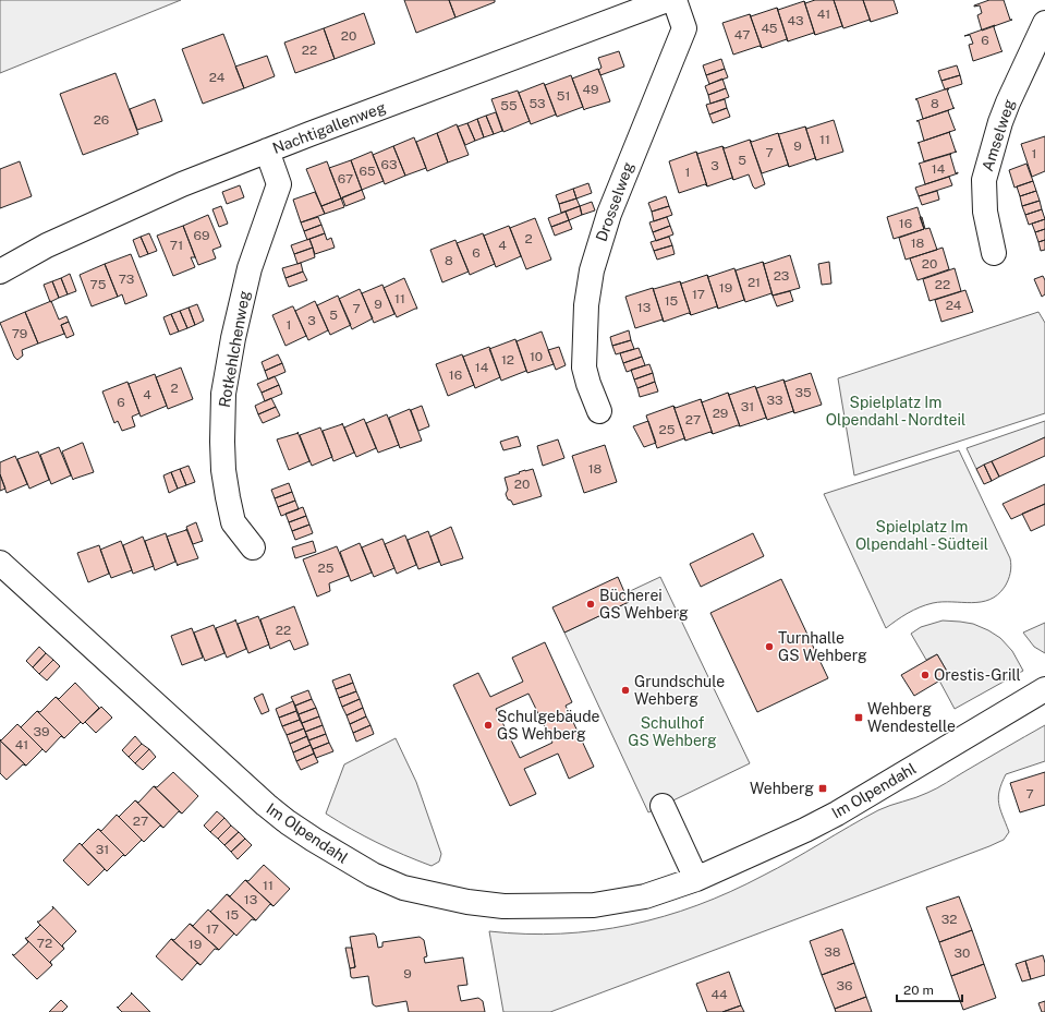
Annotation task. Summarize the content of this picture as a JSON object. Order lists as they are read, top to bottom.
{
  "streets": {
    "street": [
      "Nachtigallenweg",
      "Amselweg",
      "Drosselweg",
      "Rotkehlchenweg",
      "Im Olpendahl"
    ]
  },
  "crossings": [
    ["Nachtigallenweg", "Rotkehlchenweg"]
  ],
  "parks": ["Spielplatz Im Olpendahl - Nordteil", "Spielplatz Im Olpendahl - Südteil", "Schulhof GS Wehberg"],
  "places": {
    "other": [
      "Bücherei GS Wehberg",
      "Turnhalle GS Wehberg",
      "Orestis-Grill",
      "Grundschule Wehberg",
      "Schulgebäude GS Wehberg"
    ],
    "transit": ["Wehberg Wendestelle", "Wehberg"]
  },
  "house_numbers": [
    "41",
    "43",
    "45",
    "47",
    "20",
    "6",
    "22",
    "24",
    "49",
    "51",
    "53",
    "8",
    "55",
    "26",
    "11",
    "9",
    "7",
    "1",
    "5",
    "63",
    "3",
    "14",
    "65",
    "1",
    "67",
    "16",
    "69",
    "2",
    "18",
    "71",
    "4",
    "6",
    "8",
    "20",
    "23",
    "73",
    "21",
    "75",
    "22",
    "19",
    "17",
    "11",
    "15",
    "9",
    "24",
    "13",
    "7",
    "5",
    "3",
    "1",
    "79",
    "10",
    "12",
    "14",
    "16",
    "2",
    "35",
    "4",
    "33",
    "6",
    "31",
    "29",
    "27",
    "25",
    "18",
    "20",
    "25",
    "22",
    "39",
    "41",
    "7",
    "27",
    "31",
    "11",
    "13",
    "15",
    "32",
    "17",
    "72",
    "19",
    "38",
    "30",
    "9",
    "36",
    "44"
  ],
  "scale_bar": "20 m"
}
